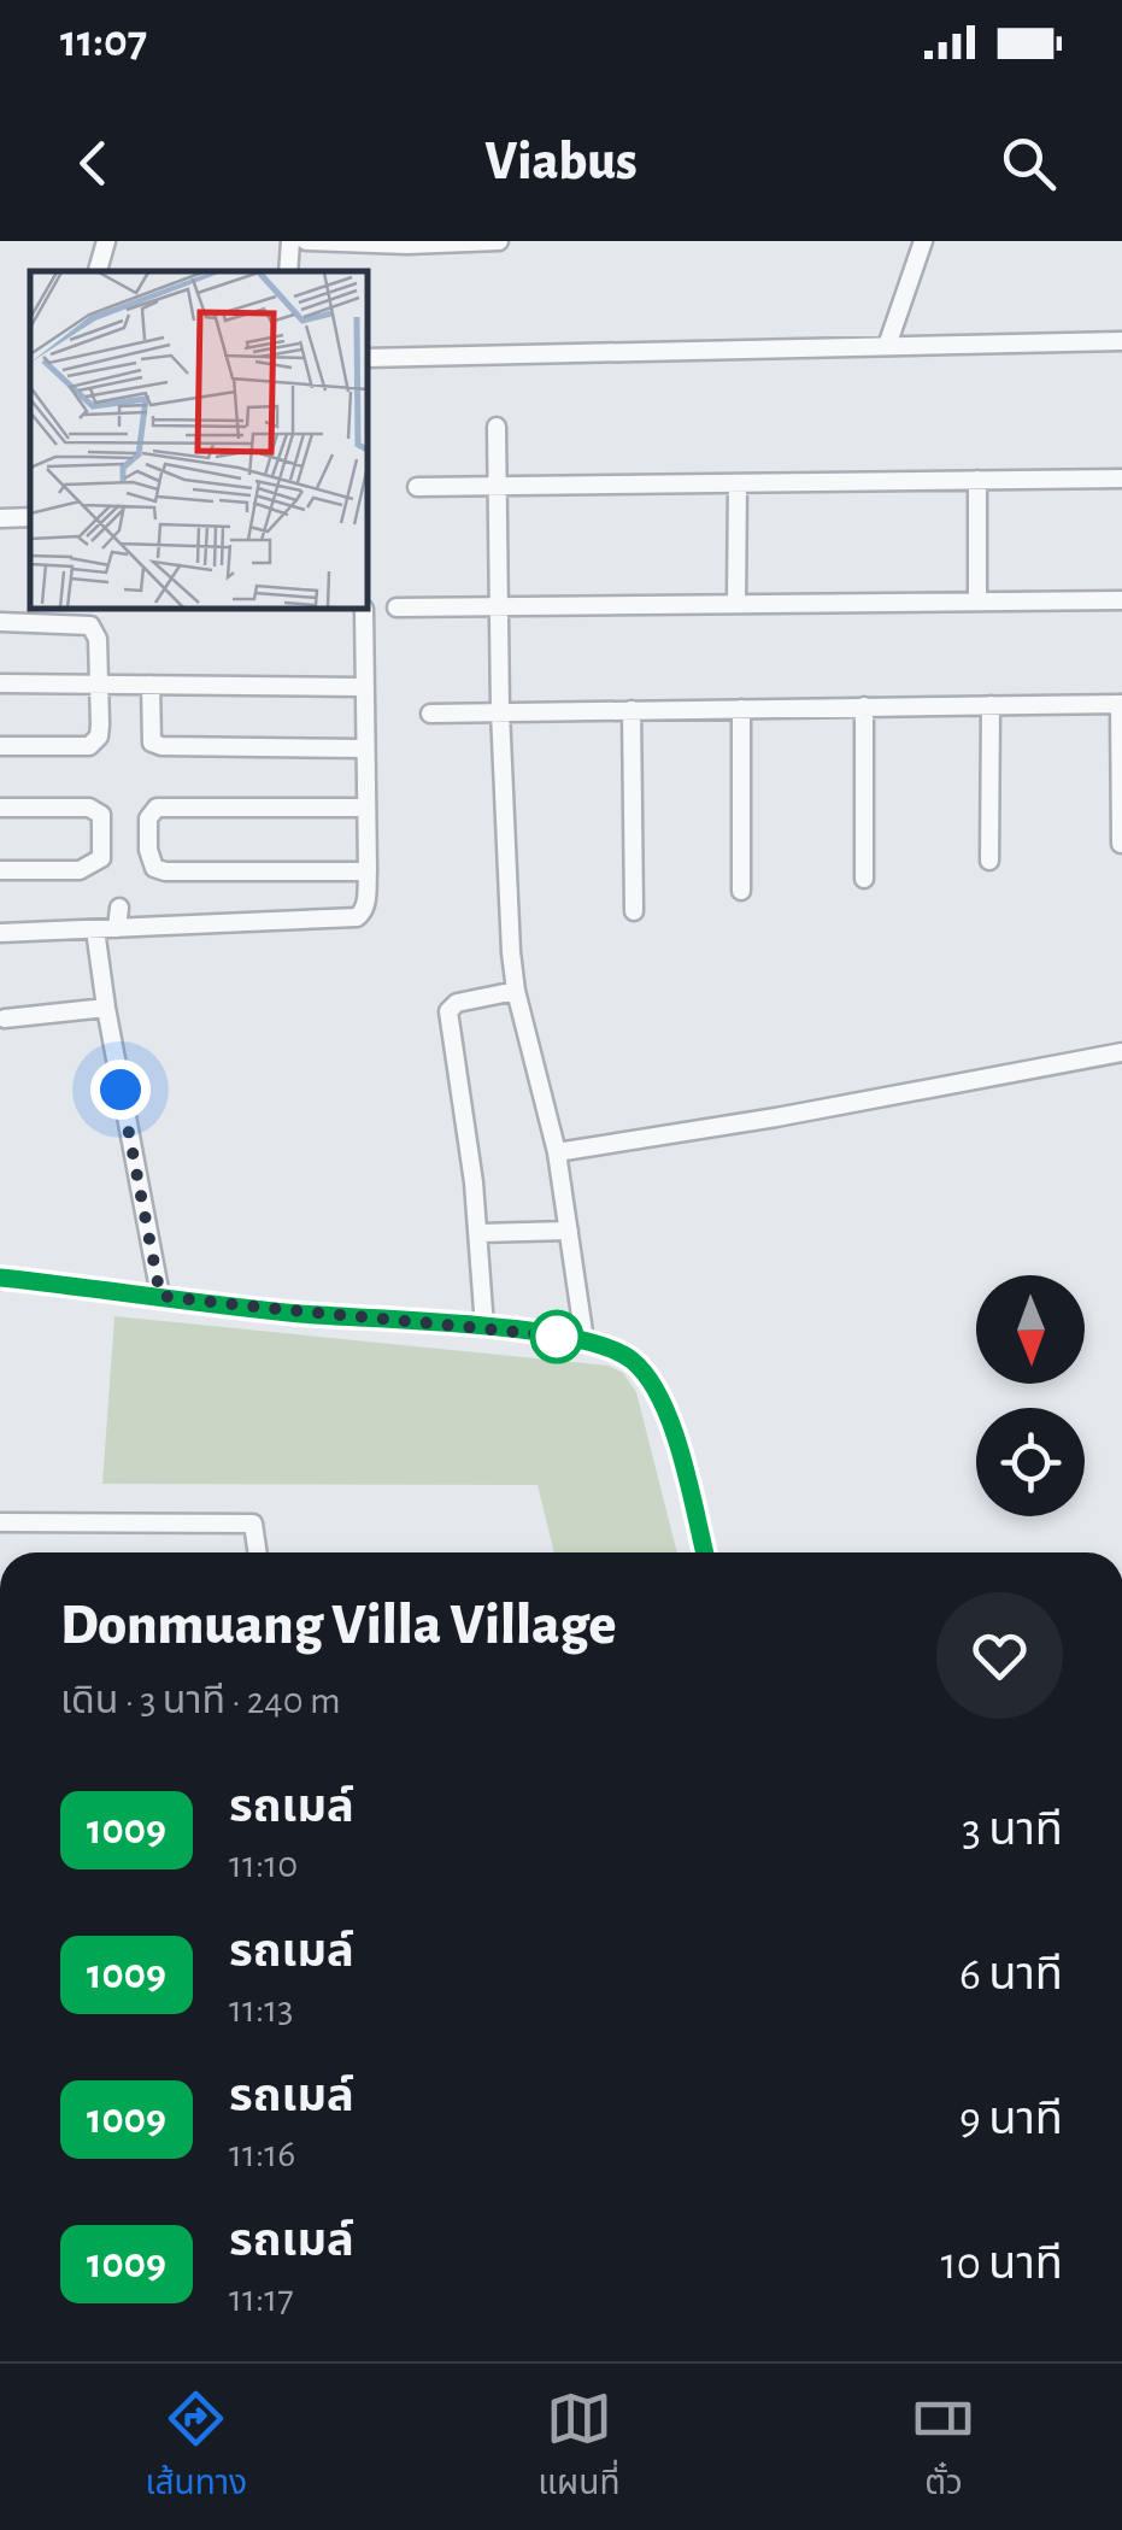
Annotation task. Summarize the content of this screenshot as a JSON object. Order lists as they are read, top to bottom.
{
  "lines": ["bus line 1009"],
  "north": "bottom",
  "page": {
    "status": "11:07",
    "header": "Viabus",
    "heading": ["Donmuang Villa Village", "เดิน · 3 นาที · 240 m"],
    "list": [
      {
        "mark": "1009",
        "name": "รถเมล์",
        "note": "11:10",
        "value": "3 นาที"
      },
      {
        "mark": "1009",
        "name": "รถเมล์",
        "note": "11:13",
        "value": "6 นาที"
      },
      {
        "mark": "1009",
        "name": "รถเมล์",
        "note": "11:16",
        "value": "9 นาที"
      },
      {
        "mark": "1009",
        "name": "รถเมล์",
        "note": "11:17",
        "value": "10 นาที"
      }
    ],
    "tabs": ["เส้นทาง", "แผนที่", "ตั๋ว"]
  }
}
